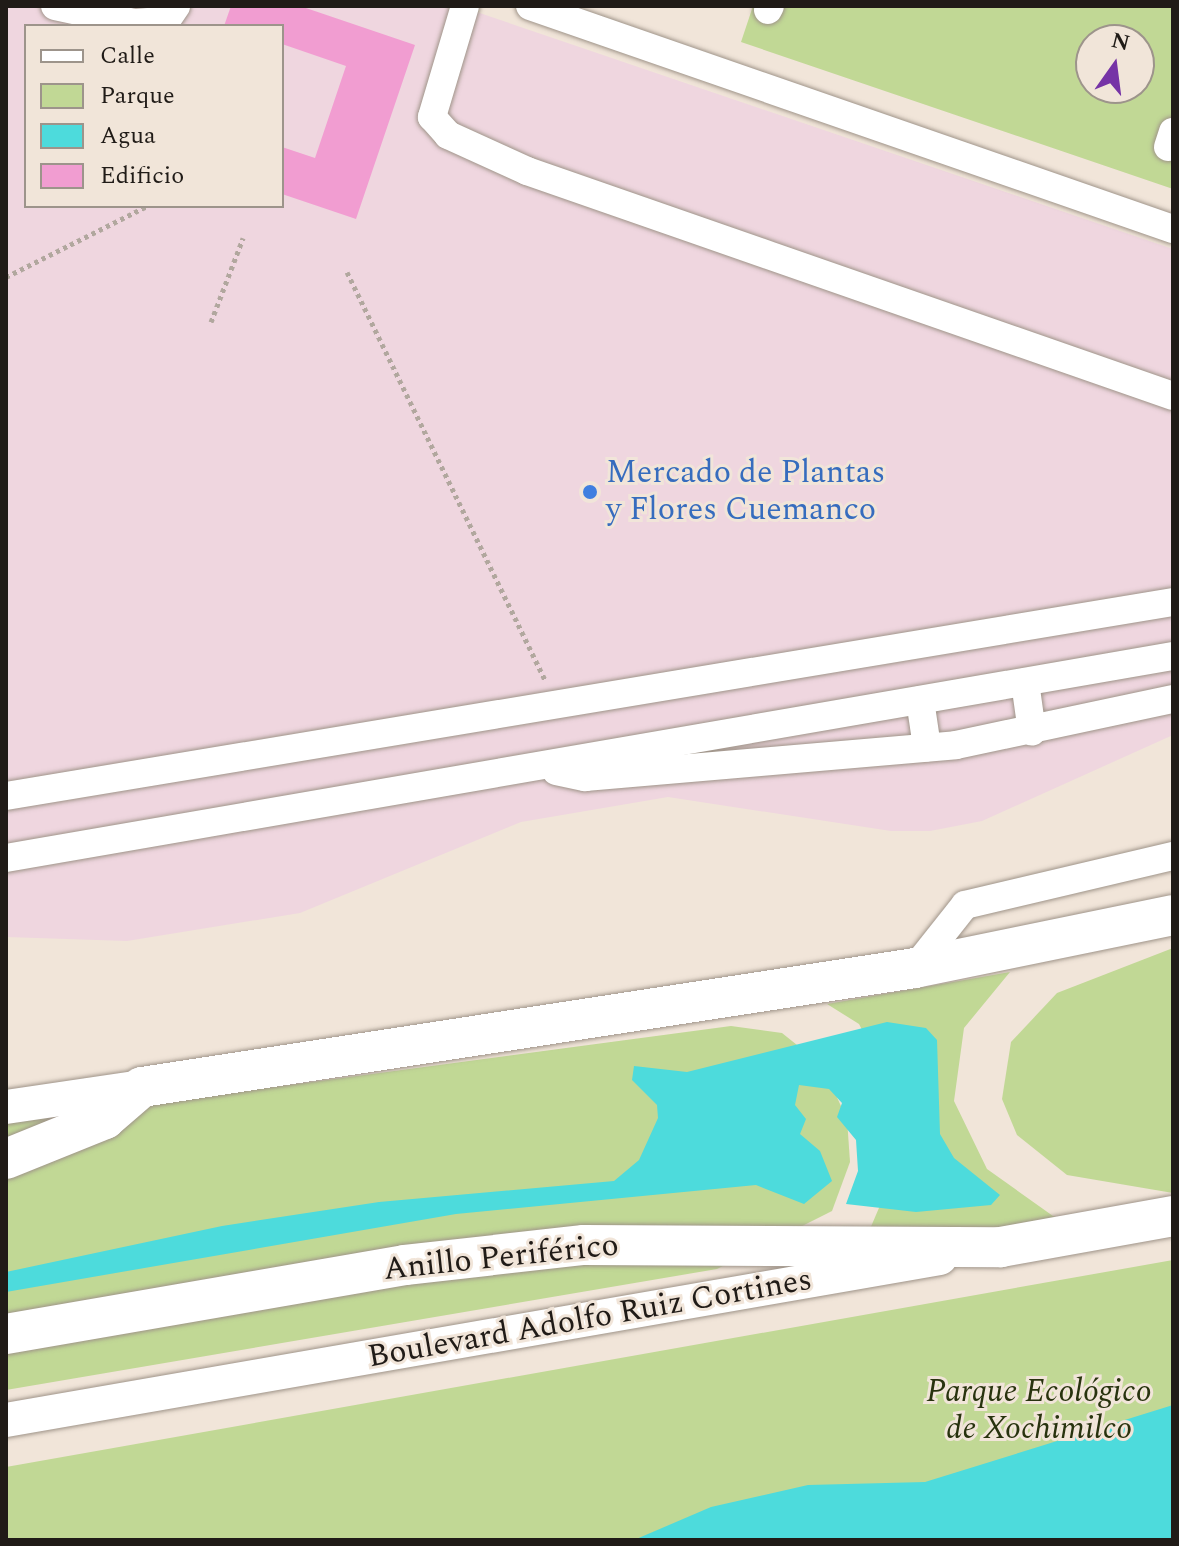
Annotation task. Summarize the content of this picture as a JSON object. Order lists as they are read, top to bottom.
{
  "streets": {
    "highway": ["Anillo Periférico", "Boulevard Adolfo Ruiz Cortines"]
  },
  "crossings": [
    ["Anillo Periférico", "Boulevard Adolfo Ruiz Cortines"]
  ],
  "parks": ["Parque Ecológico de Xochimilco"],
  "places": ["Mercado de Plantas y Flores Cuemanco"],
  "legend": [
    "Calle",
    "Parque",
    "Agua",
    "Edificio"
  ],
  "north": "top"
}
